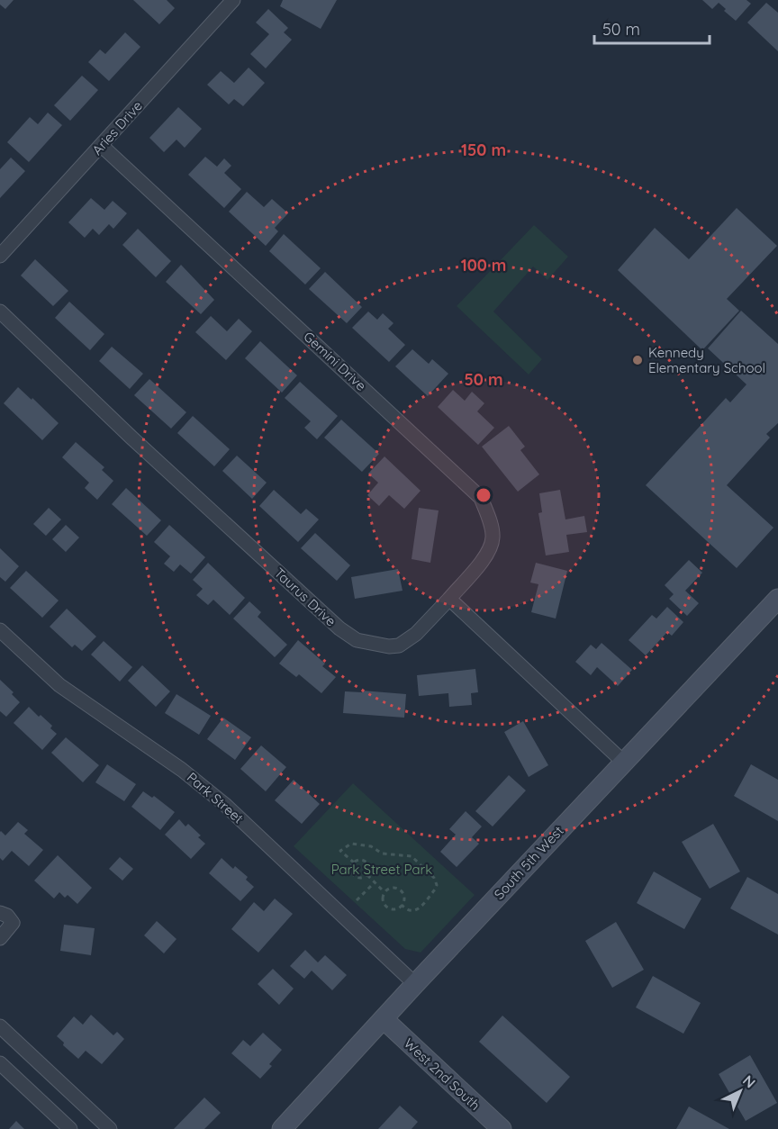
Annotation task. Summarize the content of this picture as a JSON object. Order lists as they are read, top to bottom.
{
  "streets": {
    "street": [
      "Aries Drive",
      "Gemini Drive",
      "Taurus Drive",
      "Park Street",
      "South 5th West",
      "West 2nd South"
    ]
  },
  "crossings": [
    ["Aries Drive", "Gemini Drive"],
    ["Gemini Drive", "Taurus Drive"],
    ["Park Street", "South 5th West"],
    ["South 5th West", "West 2nd South"]
  ],
  "parks": ["Park Street Park"],
  "places": ["Kennedy Elementary School"],
  "scale_bar": "50 m",
  "north": "top right",
  "rings": ["150 m", "100 m", "50 m"]
}
